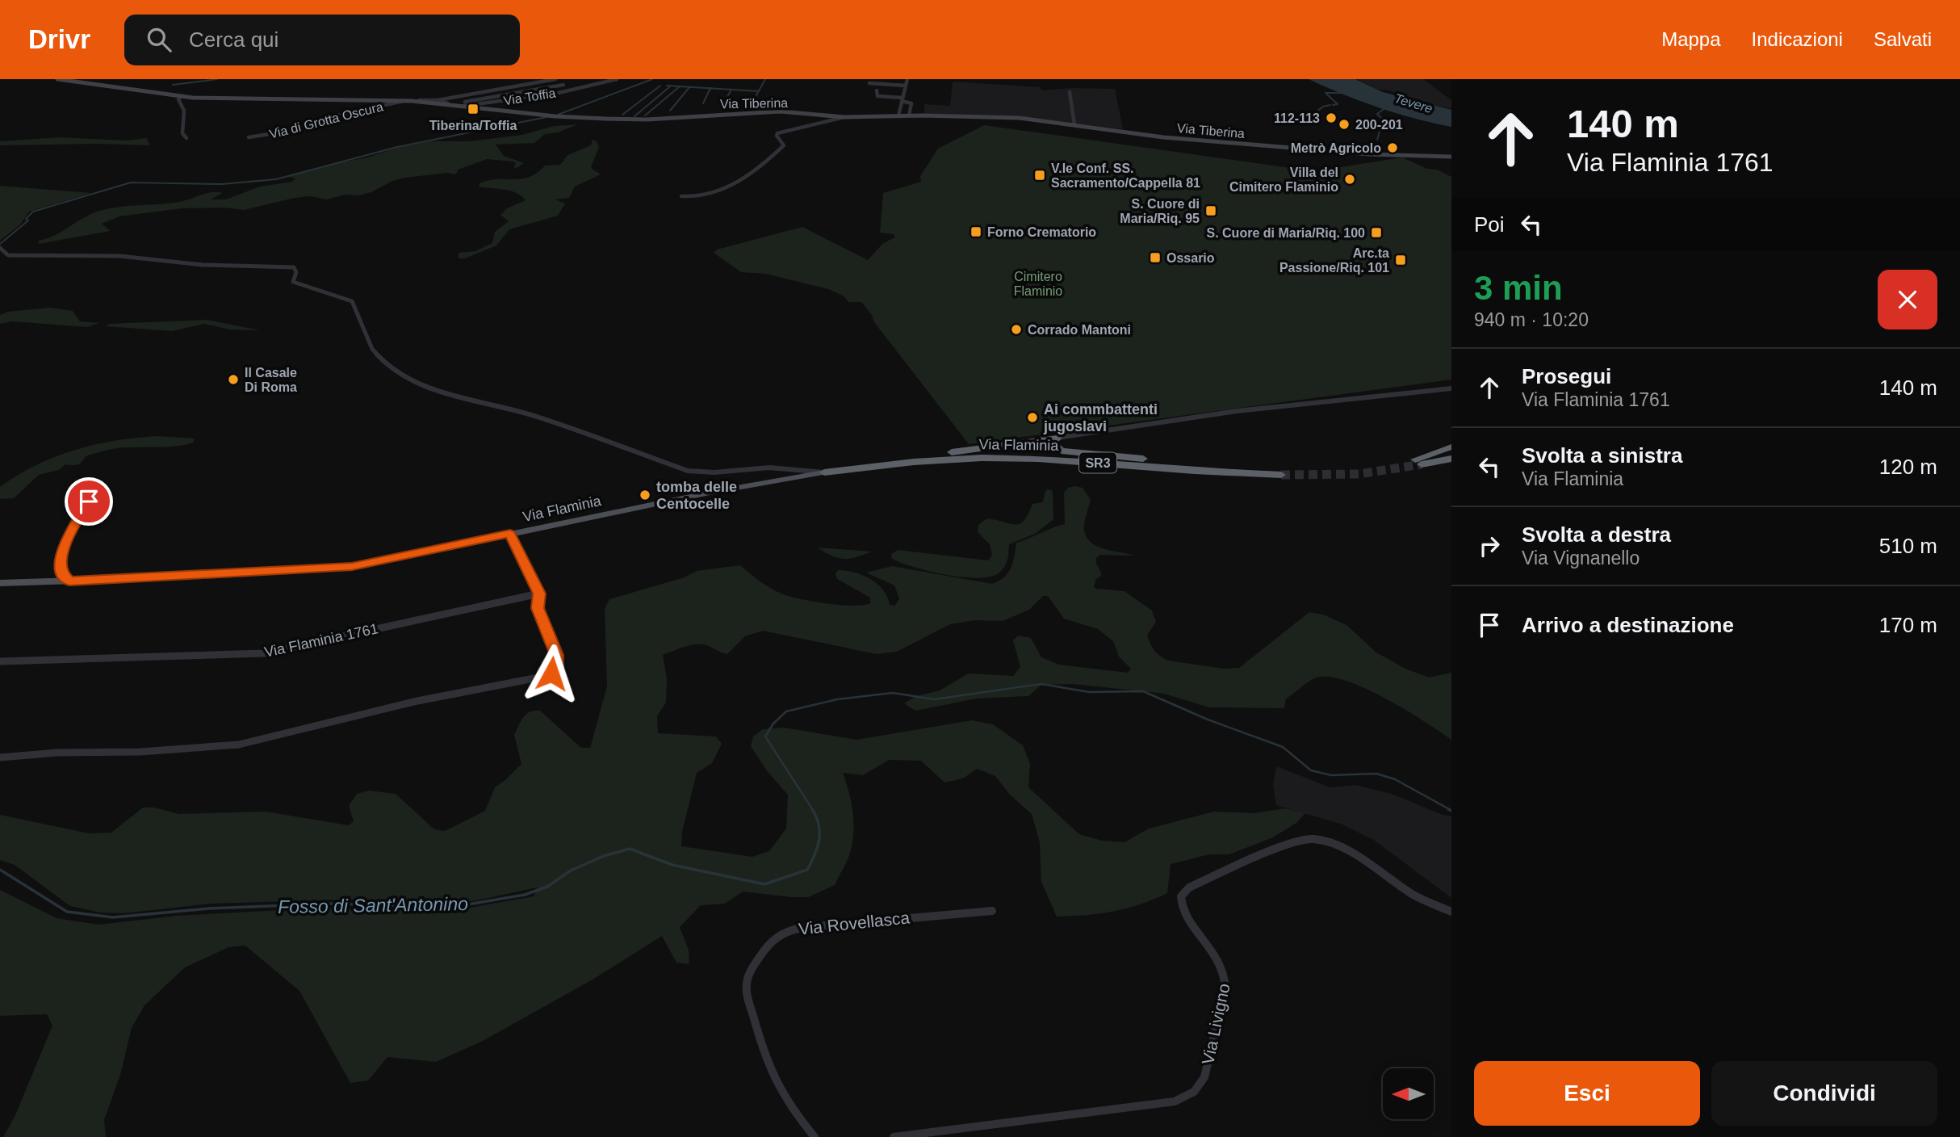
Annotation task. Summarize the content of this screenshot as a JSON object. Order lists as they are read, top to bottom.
{
  "streets": {
    "highway": ["Via Flaminia", "SR3"],
    "main road": ["Via Tiberina"],
    "street": [
      "Via Toffia",
      "Via di Grotta Oscura",
      "Via Flaminia 1761",
      "Via Rovellasca",
      "Via Livigno"
    ]
  },
  "crossings": [
    ["Via Toffia", "Via Tiberina"],
    ["Via Toffia", "Via di Grotta Oscura"],
    ["Via Tiberina", "Via di Grotta Oscura"]
  ],
  "water": ["Tevere", "Fosso di Sant'Antonino"],
  "parks": ["Cimitero Flaminio"],
  "places": {
    "transit": [
      "Tiberina/Toffia",
      "V.le Conf. SS. Sacramento/Cappella 81",
      "S. Cuore di Maria/Riq. 95",
      "Forno Crematorio",
      "S. Cuore di Maria/Riq. 100",
      "Ossario",
      "Arc.ta Passione/Riq. 101"
    ],
    "other": [
      "112-113",
      "200-201",
      "Metrò Agricolo",
      "Villa del Cimitero Flaminio",
      "Corrado Mantoni",
      "Il Casale Di Roma",
      "Ai commbattenti jugoslavi",
      "tomba delle Centocelle"
    ]
  },
  "north": "left",
  "page": {
    "header": "Drivr",
    "search": "Cerca qui",
    "nav": ["Mappa", "Indicazioni", "Salvati"],
    "turn": ["140 m", "Via Flaminia 1761"],
    "then": "Poi",
    "heading": ["3 min", "940 m · 10:20"],
    "list": [
      {
        "name": "Prosegui",
        "note": "Via Flaminia 1761",
        "value": "140 m"
      },
      {
        "name": "Svolta a sinistra",
        "note": "Via Flaminia",
        "value": "120 m"
      },
      {
        "name": "Svolta a destra",
        "note": "Via Vignanello",
        "value": "510 m"
      },
      {
        "name": "Arrivo a destinazione",
        "value": "170 m"
      }
    ],
    "buttons": ["Esci", "Condividi"]
  }
}
